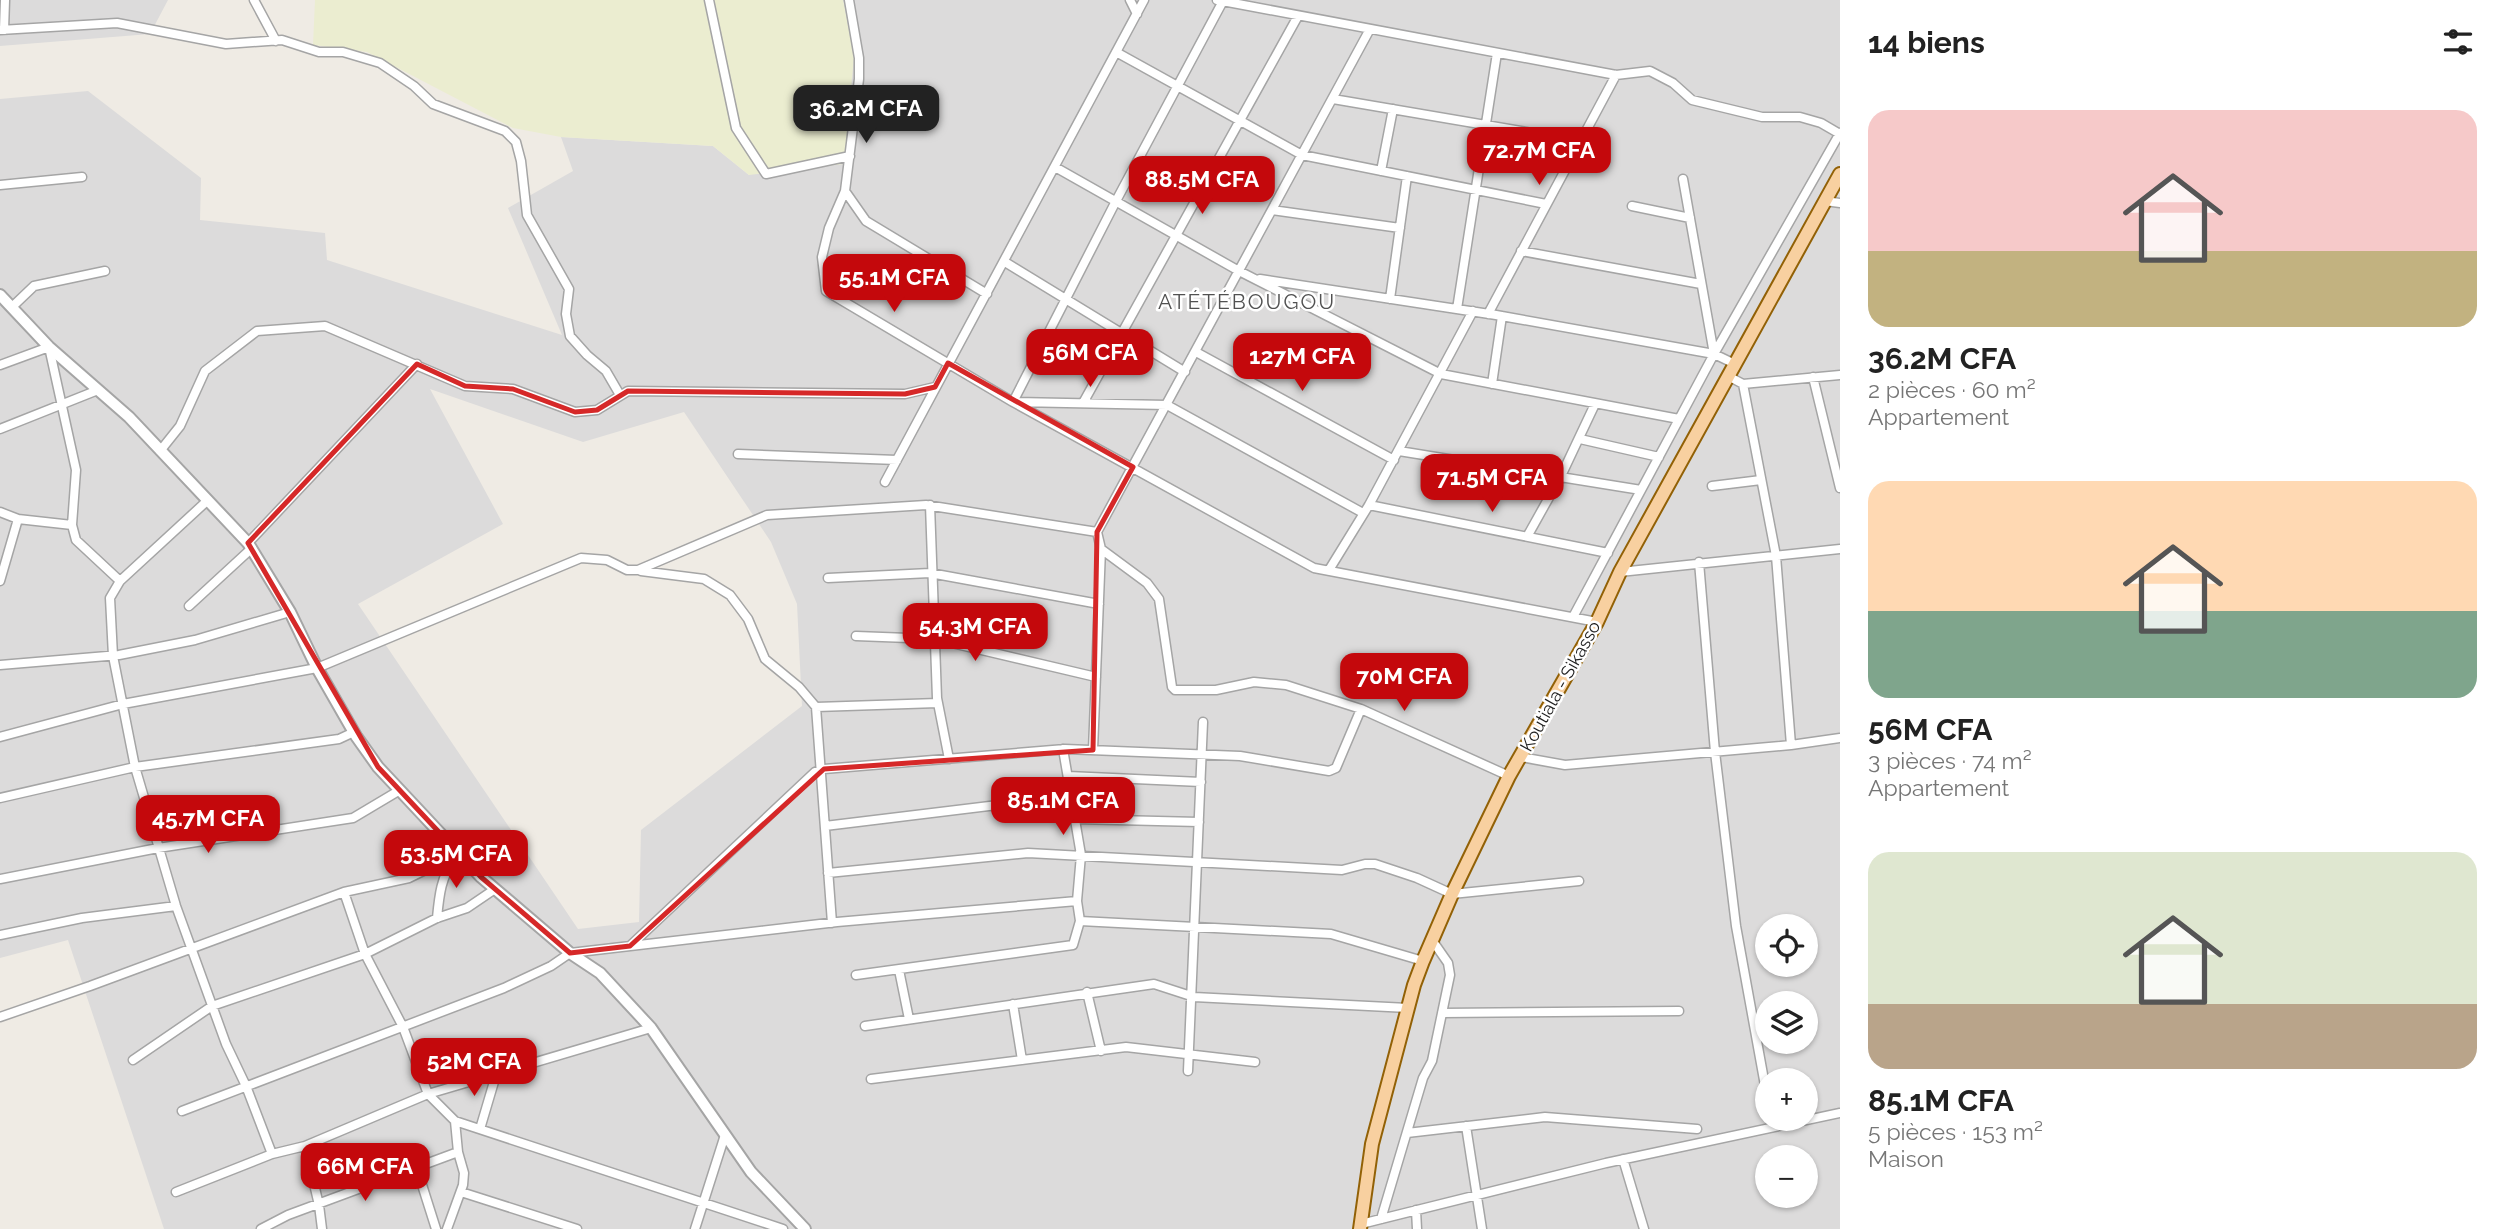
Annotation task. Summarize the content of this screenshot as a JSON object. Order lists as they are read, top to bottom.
{
  "streets": {
    "main road": ["Koutiala - Sikasso"]
  },
  "districts": ["ATÉTÉBOUGOU"],
  "page": {
    "heading": "14 biens",
    "list": [
      {
        "name": "36.2M CFA",
        "note": "2 pièces · 60 m² · Appartement"
      },
      {
        "name": "56M CFA",
        "note": "3 pièces · 74 m² · Appartement"
      },
      {
        "name": "85.1M CFA",
        "note": "5 pièces · 153 m² · Maison"
      }
    ],
    "price": [
      "36.2M CFA",
      "72.7M CFA",
      "88.5M CFA",
      "55.1M CFA",
      "56M CFA",
      "127M CFA",
      "71.5M CFA",
      "54.3M CFA",
      "70M CFA",
      "85.1M CFA",
      "45.7M CFA",
      "53.5M CFA",
      "52M CFA",
      "66M CFA"
    ],
    "map_buttons": ["+", "−"]
  }
}
